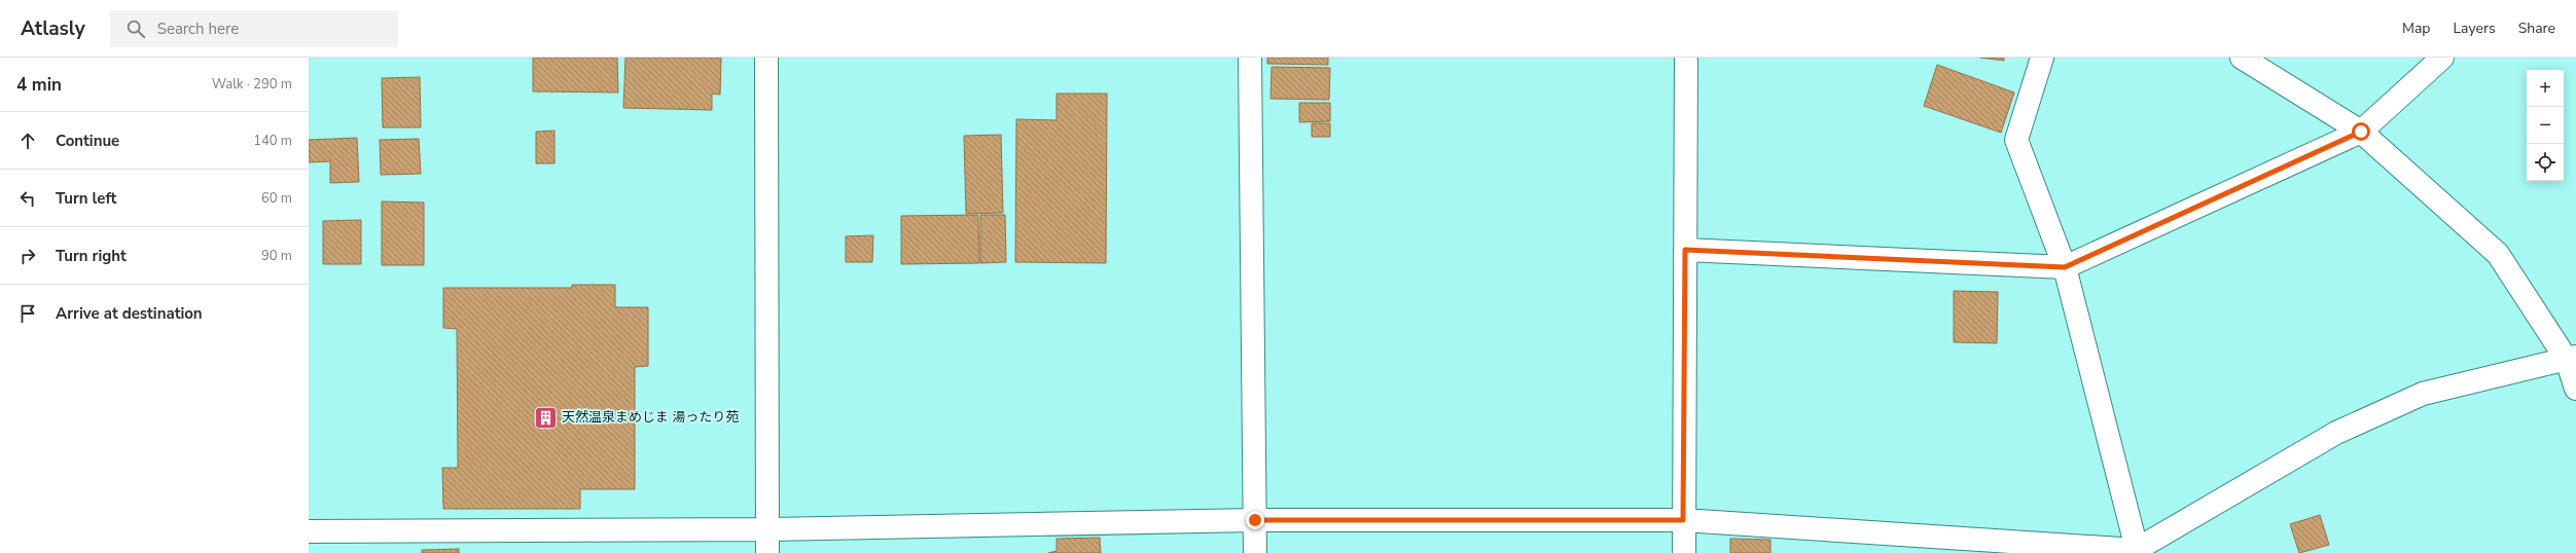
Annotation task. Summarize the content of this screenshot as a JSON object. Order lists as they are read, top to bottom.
{
  "places": {
    "building": ["天然温泉まめじま 湯ったり苑"]
  },
  "page": {
    "header": "Atlasly",
    "search": "Search here",
    "nav": ["Map", "Layers", "Share"],
    "heading": ["4 min", "Walk · 290 m"],
    "map_buttons": ["+", "−"],
    "list": [
      ["Continue", "140 m"],
      ["Turn left", "60 m"],
      ["Turn right", "90 m"],
      "Arrive at destination"
    ]
  }
}
